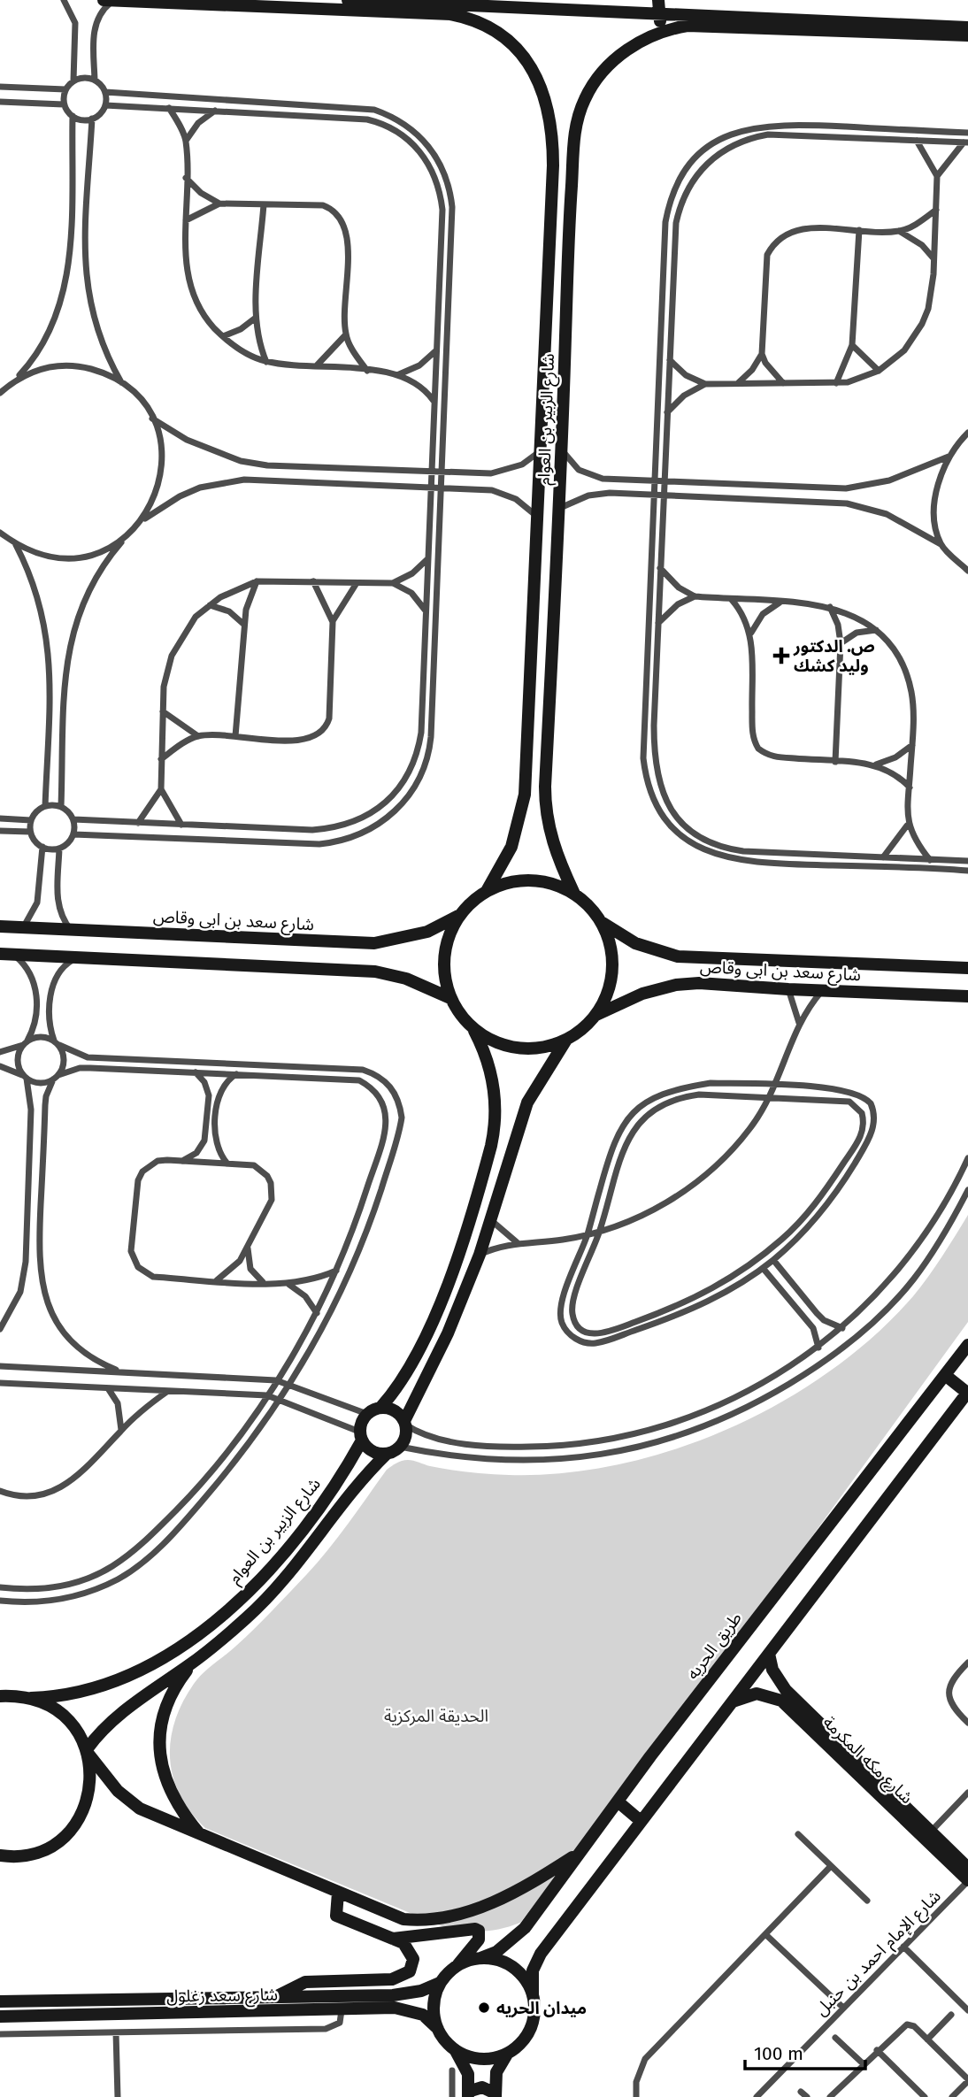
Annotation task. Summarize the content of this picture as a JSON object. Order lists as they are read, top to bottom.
{
  "streets": {
    "street": [
      "شارع الزبير بن العوام",
      "شارع سعد بن ابى وقاص",
      "طريق الحريه",
      "شارع مكه المكرمة",
      "شارع الإمام احمد بن حنبل",
      "شارع سعد زغلول"
    ]
  },
  "crossings": [
    ["شارع الزبير بن العوام", "شارع سعد بن ابى وقاص"],
    ["طريق الحريه", "شارع سعد زغلول"],
    ["شارع مكه المكرمة", "شارع الإمام احمد بن حنبل"]
  ],
  "parks": ["الحديقة المركزية"],
  "places": {
    "health": ["ص. الدكتور وليد كشك"],
    "other": ["ميدان الحريه"]
  },
  "scale_bar": "100 m"
}
